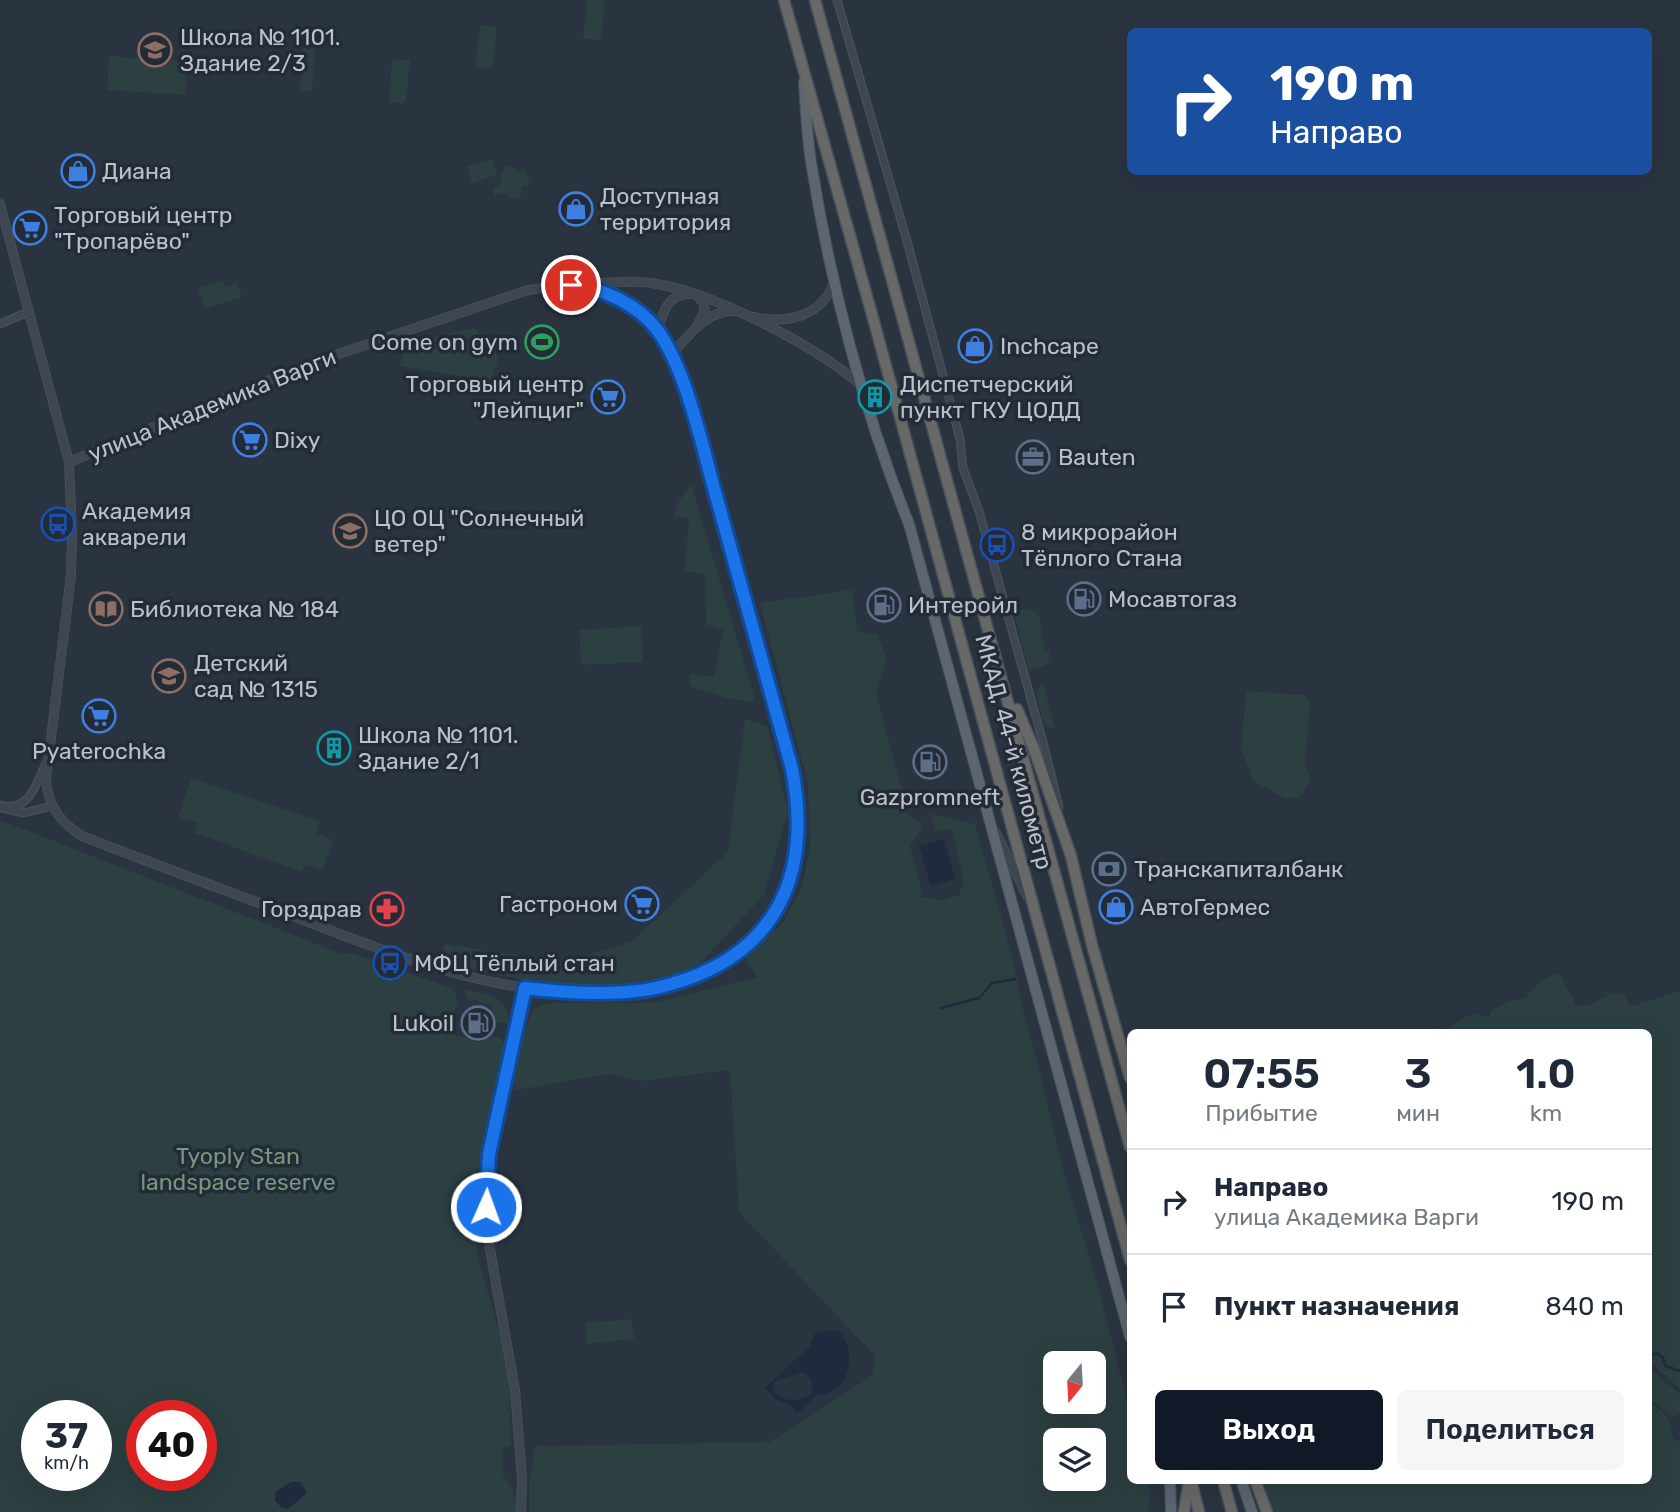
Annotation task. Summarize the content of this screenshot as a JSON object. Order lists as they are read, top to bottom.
{
  "streets": {
    "highway": ["МКАД, 44-й километр"],
    "street": ["улица Академика Варги"]
  },
  "parks": ["Tyoply Stan landspace reserve"],
  "places": {
    "school or university": ["Школа № 1101. Здание 2/3", "ЦО ОЦ \"Солнечный ветер\"", "Детский сад № 1315"],
    "shop": [
      "Диана",
      "Доступная территория",
      "Inchcape",
      "АвтоГермес"
    ],
    "supermarket": [
      "Торговый центр \"Тропарёво\"",
      "Торговый центр \"Лейпциг\"",
      "Dixy",
      "Pyaterochka",
      "Гастроном"
    ],
    "sports": ["Come on gym"],
    "building": ["Диспетчерский пункт ГКУ ЦОДД", "Школа № 1101. Здание 2/1"],
    "office": ["Bauten"],
    "bus stop": ["Академия акварели", "8 микрорайон Тёплого Стана", "МФЦ Тёплый стан"],
    "fuel station": [
      "Мосавтогаз",
      "Интеройл",
      "Gazpromneft",
      "Lukoil"
    ],
    "library": ["Библиотека № 184"],
    "bank": ["Транскапиталбанк"],
    "pharmacy": ["Горздрав"]
  },
  "north": "bottom",
  "page": {
    "turn": ["190 m", "Направо"],
    "eta": [
      "07:55",
      "Прибытие",
      "3",
      "мин",
      "1.0",
      "km"
    ],
    "list": [
      {
        "name": "Направо",
        "note": "улица Академика Варги",
        "value": "190 m"
      },
      {
        "name": "Пункт назначения",
        "value": "840 m"
      }
    ],
    "buttons": ["Выход", "Поделиться"],
    "speed": "37 km/h",
    "limit": "40"
  }
}
